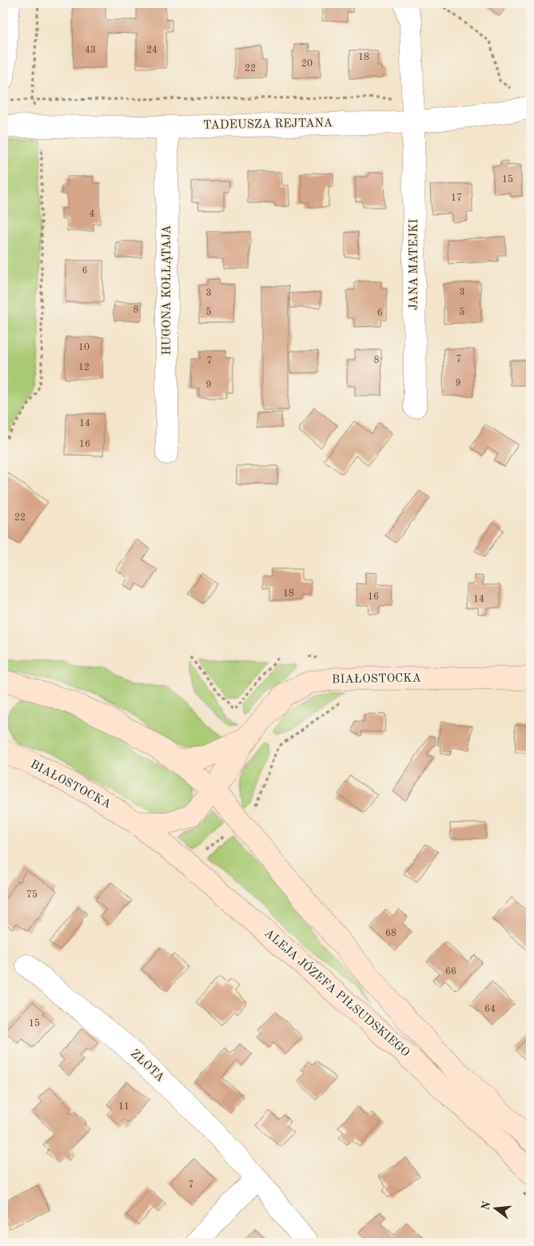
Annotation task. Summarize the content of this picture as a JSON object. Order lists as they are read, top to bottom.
{
  "streets": {
    "main road": ["BIAŁOSTOCKA", "ALEJA JÓZEFA PIŁSUDSKIEGO"],
    "street": [
      "TADEUSZA REJTANA",
      "JANA MATEJKI",
      "HUGONA KOŁŁĄTAJA",
      "ZŁOTA"
    ]
  },
  "crossings": [
    ["TADEUSZA REJTANA", "JANA MATEJKI"],
    ["TADEUSZA REJTANA", "HUGONA KOŁŁĄTAJA"],
    ["BIAŁOSTOCKA", "ALEJA JÓZEFA PIŁSUDSKIEGO"]
  ],
  "house_numbers": [
    "43",
    "24",
    "18",
    "20",
    "22",
    "15",
    "17",
    "4",
    "6",
    "3",
    "3",
    "8",
    "5",
    "5",
    "6",
    "10",
    "7",
    "8",
    "7",
    "12",
    "9",
    "9",
    "14",
    "16",
    "22",
    "18",
    "16",
    "14",
    "75",
    "68",
    "66",
    "64",
    "15",
    "11",
    "7"
  ],
  "north": "left"
}
